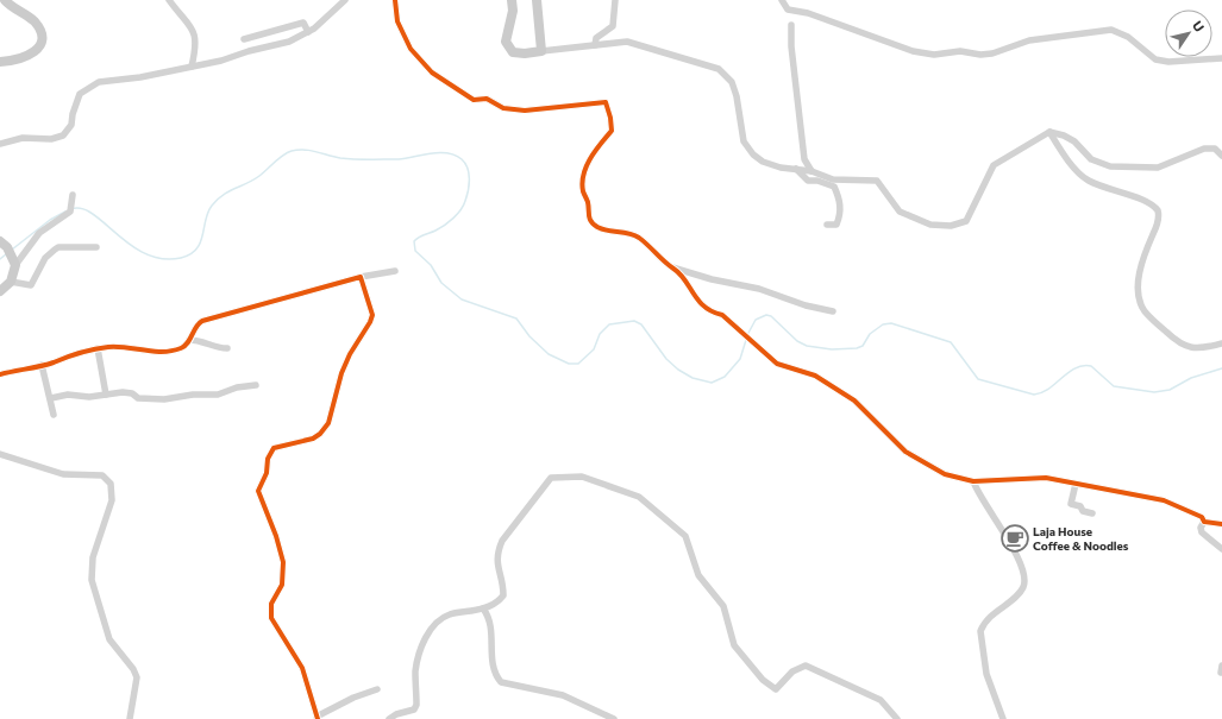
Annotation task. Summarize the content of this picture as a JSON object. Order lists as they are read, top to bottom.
{
  "places": {
    "cafe": ["Laja House Coffee & Noodles"]
  },
  "north": "top right"
}
